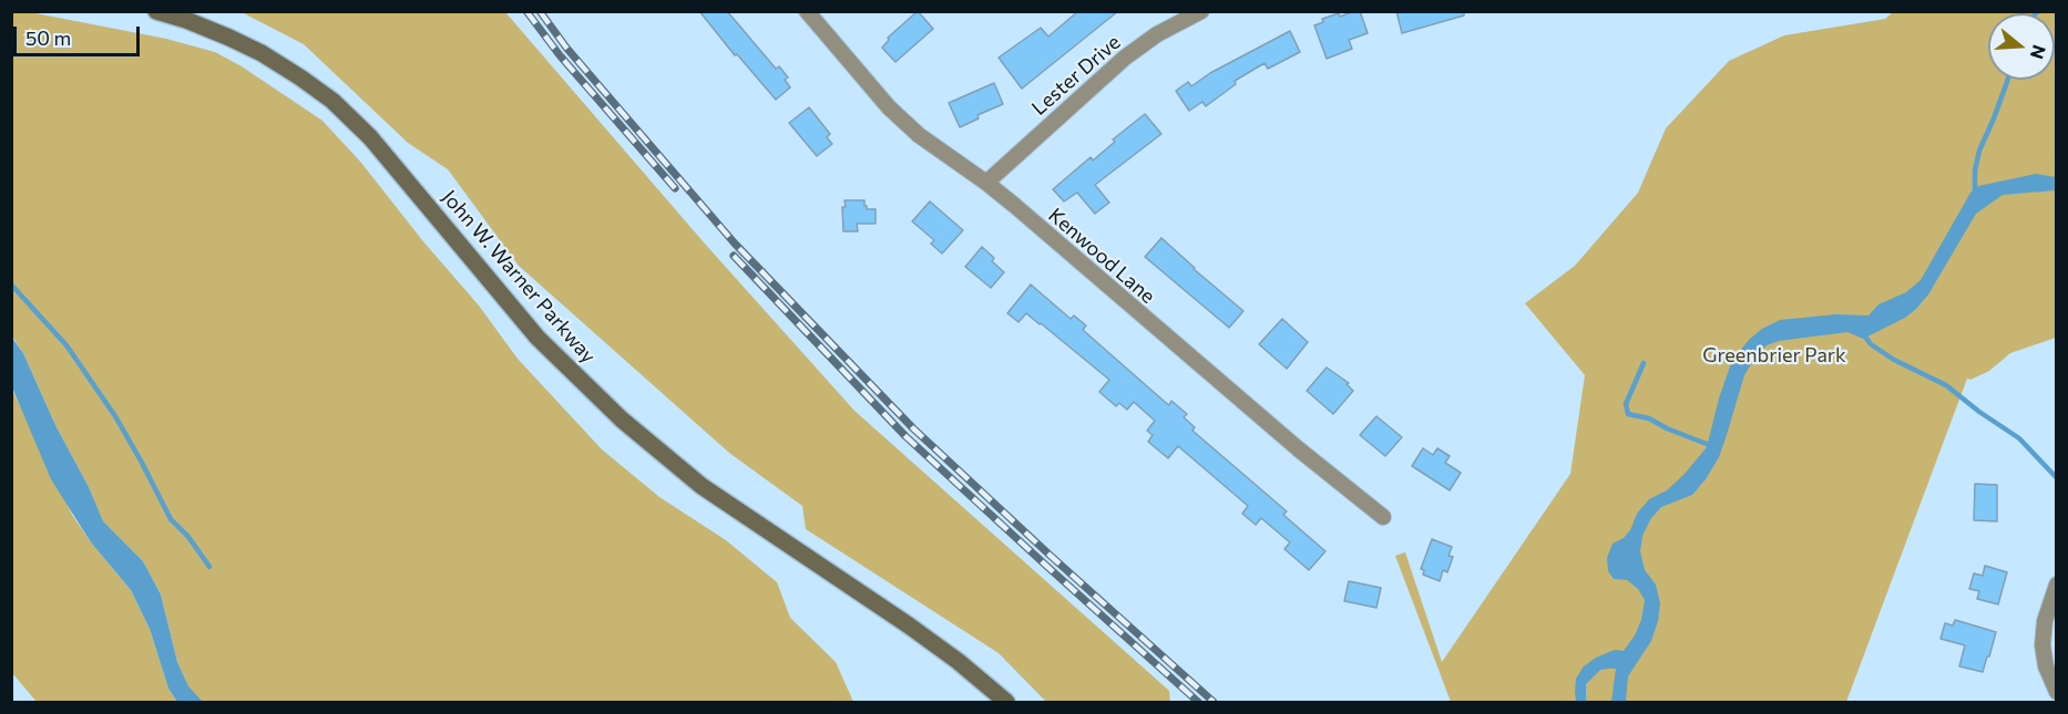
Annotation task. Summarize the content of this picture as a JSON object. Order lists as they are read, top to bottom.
{
  "streets": {
    "main road": ["John W. Warner Parkway"],
    "street": ["Lester Drive", "Kenwood Lane"]
  },
  "crossings": [
    ["Lester Drive", "Kenwood Lane"]
  ],
  "parks": ["Greenbrier Park"],
  "scale_bar": "50 m",
  "north": "right"
}
